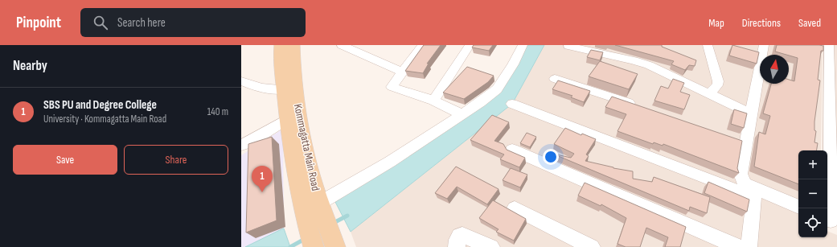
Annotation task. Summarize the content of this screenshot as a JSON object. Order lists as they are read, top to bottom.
{
  "streets": {
    "main road": ["Kommagatta Main Road"]
  },
  "north": "top",
  "page": {
    "header": "Pinpoint",
    "search": "Search here",
    "nav": ["Map", "Directions", "Saved"],
    "heading": "Nearby",
    "list": [
      {
        "mark": "1",
        "name": "SBS PU and Degree College",
        "note": "University · Kommagatta Main Road",
        "value": "140 m"
      }
    ],
    "buttons": ["Save", "Share"],
    "map_buttons": ["+", "−"],
    "pins": "1"
  }
}
